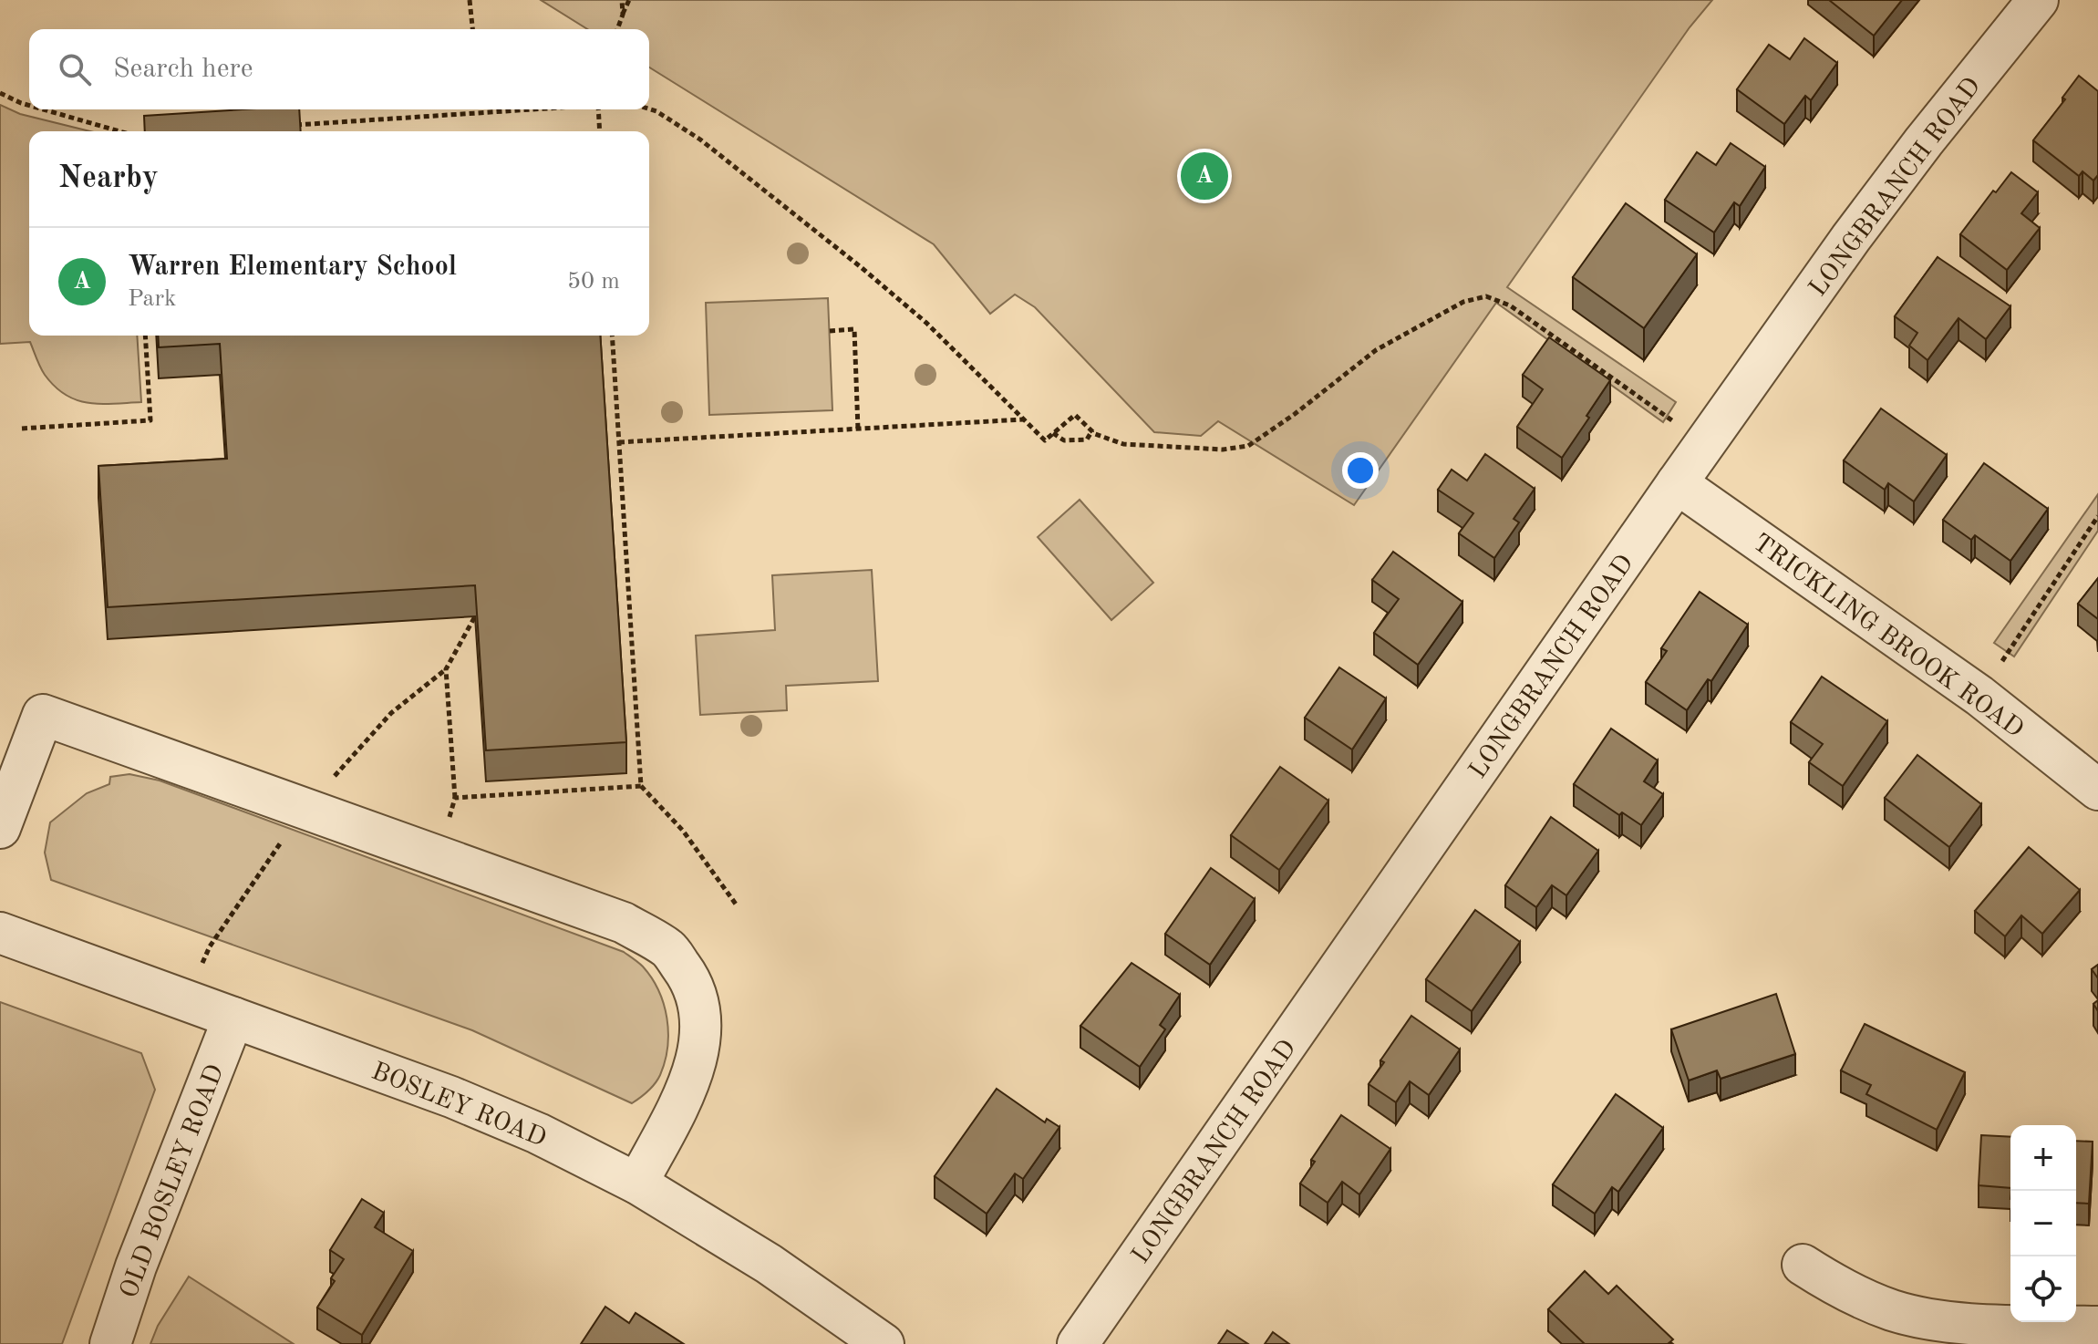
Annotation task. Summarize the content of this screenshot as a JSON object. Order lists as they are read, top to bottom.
{
  "streets": {
    "street": [
      "LONGBRANCH ROAD",
      "TRICKLING BROOK ROAD",
      "BOSLEY ROAD",
      "OLD BOSLEY ROAD"
    ]
  },
  "crossings": [
    ["LONGBRANCH ROAD", "TRICKLING BROOK ROAD"],
    ["BOSLEY ROAD", "OLD BOSLEY ROAD"]
  ],
  "page": {
    "search": "Search here",
    "heading": "Nearby",
    "pins": "A",
    "list": [
      {
        "mark": "A",
        "name": "Warren Elementary School",
        "note": "Park",
        "value": "50 m"
      }
    ],
    "map_buttons": ["+", "−"]
  }
}
